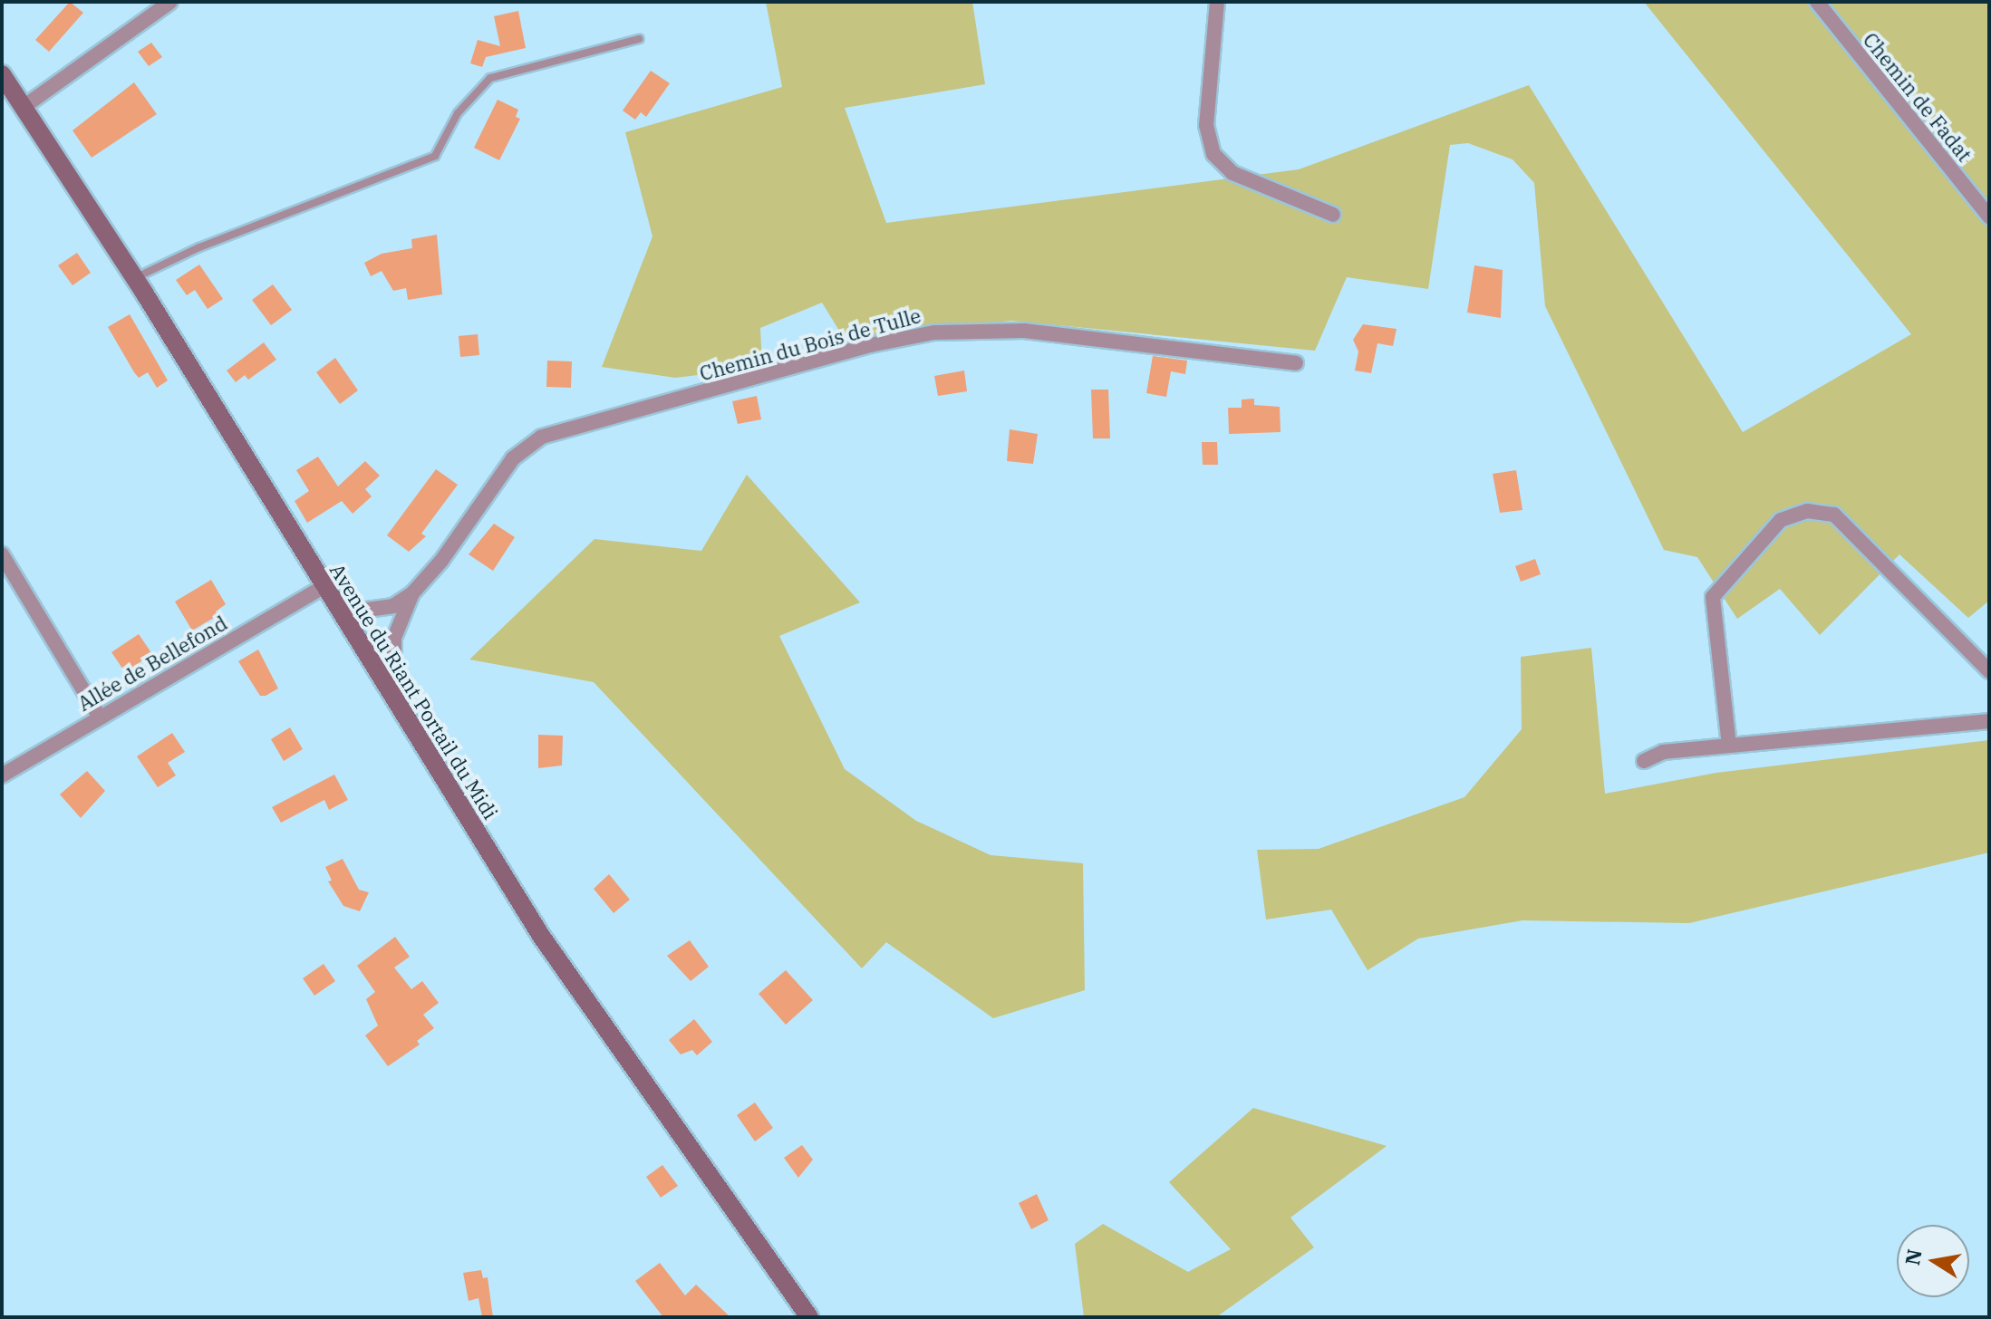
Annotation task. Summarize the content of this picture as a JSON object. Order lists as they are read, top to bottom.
{
  "streets": {
    "main road": ["Avenue du Riant Portail du Midi"],
    "street": ["Chemin de Fadat", "Chemin du Bois de Tulle", "Allée de Bellefond"]
  },
  "crossings": [
    ["Chemin du Bois de Tulle", "Avenue du Riant Portail du Midi"],
    ["Allée de Bellefond", "Avenue du Riant Portail du Midi"]
  ],
  "north": "left"
}
